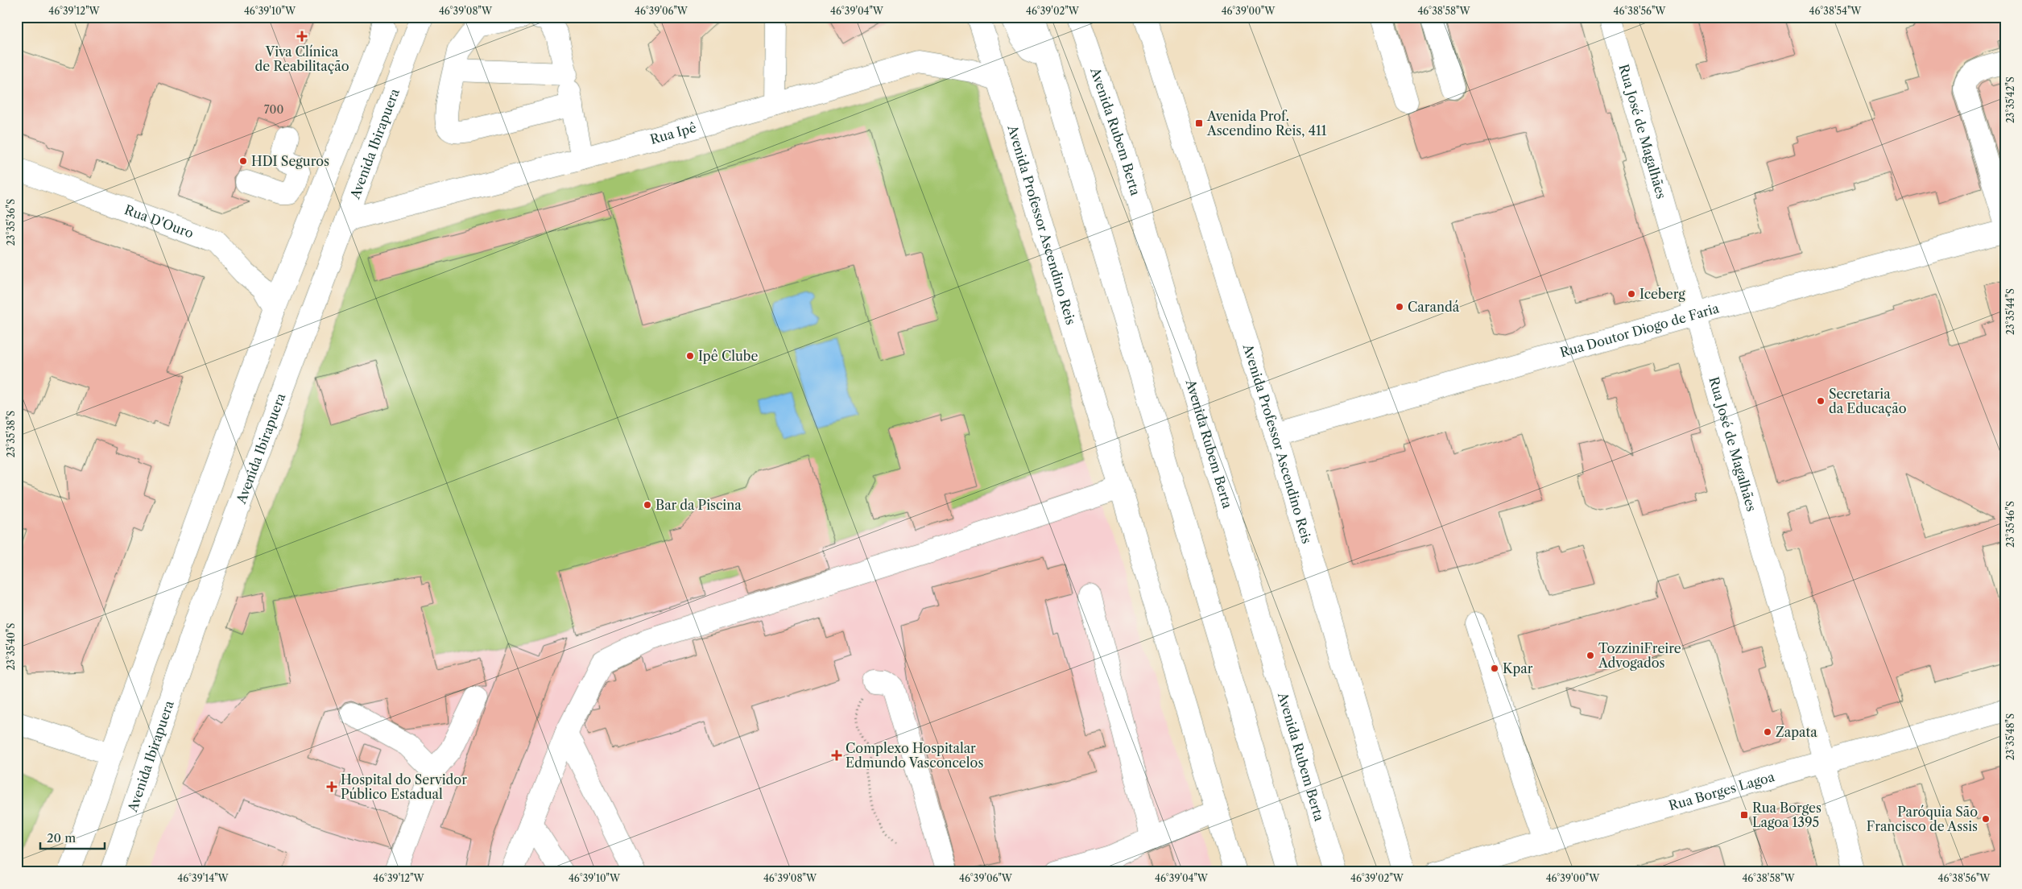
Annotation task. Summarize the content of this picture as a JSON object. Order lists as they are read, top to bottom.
{
  "streets": {
    "main road": [
      "Avenida Rubem Berta",
      "Rua José de Magalhães",
      "Rua Ipê",
      "Avenida Ibirapuera",
      "Rua D'Ouro",
      "Avenida Professor Ascendino Reis",
      "Rua Doutor Diogo de Faria",
      "Rua Borges Lagoa"
    ]
  },
  "crossings": [
    ["Rua José de Magalhães", "Rua Doutor Diogo de Faria"],
    ["Rua José de Magalhães", "Rua Borges Lagoa"],
    ["Rua Ipê", "Avenida Ibirapuera"],
    ["Rua Ipê", "Avenida Professor Ascendino Reis"],
    ["Avenida Professor Ascendino Reis", "Rua Doutor Diogo de Faria"]
  ],
  "places": {
    "health": ["Viva Clínica de Reabilitação", "Complexo Hospitalar Edmundo Vasconcelos", "Hospital do Servidor Público Estadual"],
    "transit": ["Avenida Prof. Ascendino Reis, 411", "Rua Borges Lagoa 1395"],
    "other": [
      "HDI Seguros",
      "Iceberg",
      "Carandá",
      "Ipê Clube",
      "Secretaria da Educação",
      "Bar da Piscina",
      "TozziniFreire Advogados",
      "Kpar",
      "Zapata",
      "Paróquia São Francisco de Assis"
    ]
  },
  "house_numbers": ["700"],
  "scale_bar": "20 m",
  "coordinates": [
    "46°39'12\"W",
    "46°39'10\"W",
    "46°39'08\"W",
    "46°39'06\"W",
    "46°39'04\"W",
    "46°39'02\"W",
    "46°39'00\"W",
    "46°38'58\"W",
    "46°38'56\"W",
    "46°38'54\"W",
    "23°35'42\"S",
    "23°35'36\"S",
    "23°35'44\"S",
    "23°35'38\"S",
    "23°35'46\"S",
    "23°35'40\"S",
    "23°35'48\"S",
    "46°39'14\"W"
  ]
}
